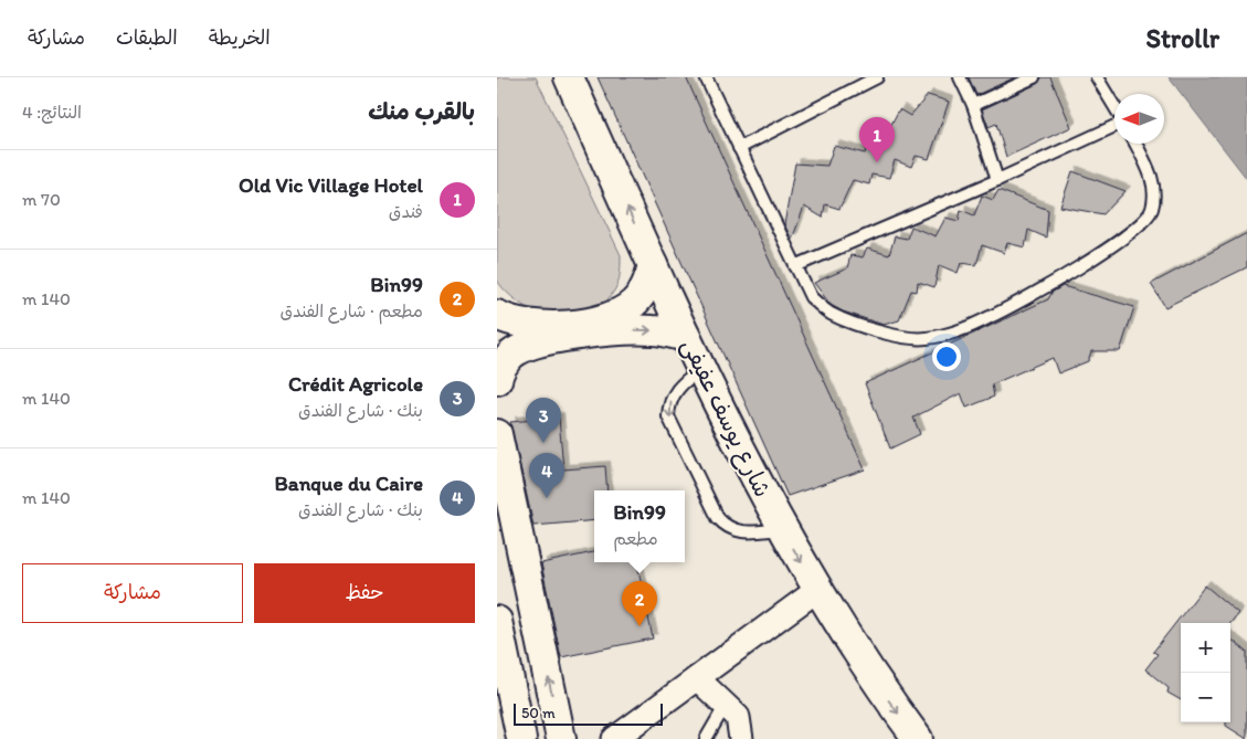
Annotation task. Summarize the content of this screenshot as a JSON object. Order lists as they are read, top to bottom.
{
  "streets": {
    "street": ["شارع يوسف عفيفى"]
  },
  "scale_bar": "50 m",
  "north": "left",
  "page": {
    "header": "Strollr",
    "nav": ["الخريطة", "الطبقات", "مشاركة"],
    "heading": ["بالقرب منك", "النتائج: 4"],
    "pins": [
      "1",
      "3",
      "4",
      "2"
    ],
    "list": [
      {
        "mark": "1",
        "name": "Old Vic Village Hotel",
        "note": "فندق",
        "value": "70 m"
      },
      {
        "mark": "2",
        "name": "Bin99",
        "note": "مطعم · شارع الفندق",
        "value": "140 m"
      },
      {
        "mark": "3",
        "name": "Crédit Agricole",
        "note": "بنك · شارع الفندق",
        "value": "140 m"
      },
      {
        "mark": "4",
        "name": "Banque du Caire",
        "note": "بنك · شارع الفندق",
        "value": "140 m"
      }
    ],
    "popup": ["Bin99", "مطعم"],
    "buttons": ["حفظ", "مشاركة"],
    "map_buttons": ["+", "−"],
    "scale": "50 m"
  }
}
